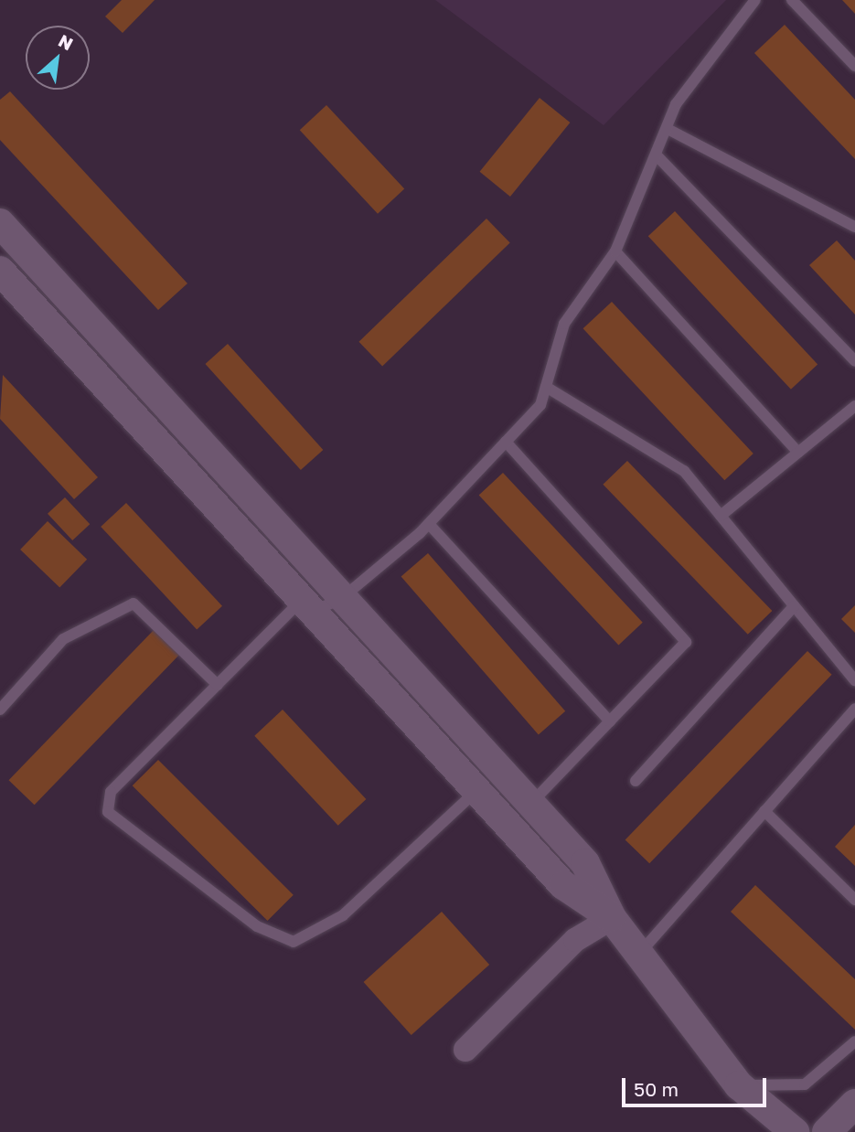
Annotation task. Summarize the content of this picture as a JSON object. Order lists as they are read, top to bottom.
{
  "scale_bar": "50 m",
  "north": "top right"
}
